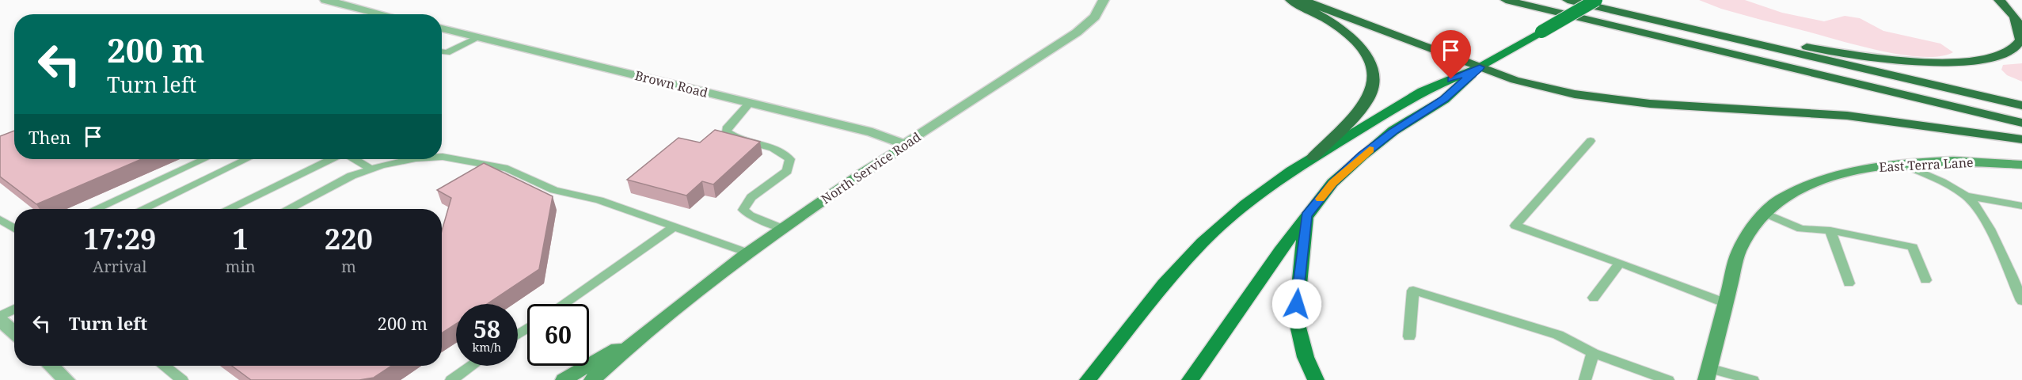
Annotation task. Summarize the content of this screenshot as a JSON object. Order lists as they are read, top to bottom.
{
  "streets": {
    "street": ["Brown Road", "East Terra Lane", "North Service Road"]
  },
  "crossings": [
    ["Brown Road", "North Service Road"]
  ],
  "page": {
    "turn": ["200 m", "Turn left"],
    "then": "Then",
    "eta": [
      "17:29",
      "Arrival",
      "1",
      "min",
      "220",
      "m"
    ],
    "list": [
      {
        "name": "Turn left",
        "value": "200 m"
      }
    ],
    "speed": "58 km/h",
    "limit": "60"
  }
}
